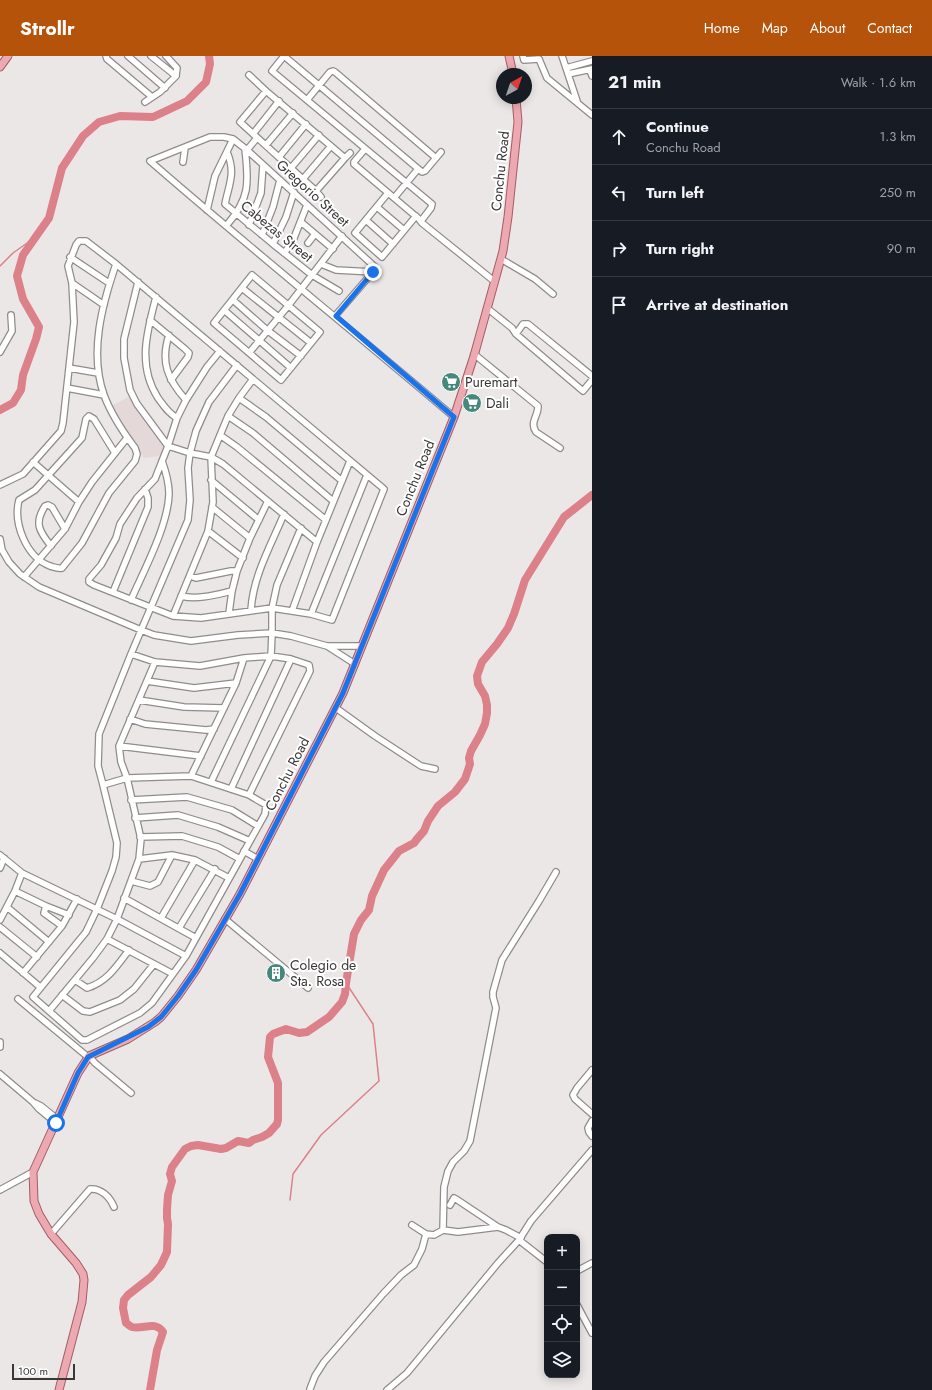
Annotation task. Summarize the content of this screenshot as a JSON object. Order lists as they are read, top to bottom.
{
  "streets": {
    "main road": ["Conchu Road"],
    "street": ["Gregorio Street", "Cabezas Street"]
  },
  "places": {
    "supermarket": ["Puremart", "Dali"],
    "building": ["Colegio de Sta. Rosa"]
  },
  "scale_bar": "100 m",
  "north": "top right",
  "page": {
    "header": "Strollr",
    "nav": [
      "Home",
      "Map",
      "About",
      "Contact"
    ],
    "heading": ["21 min", "Walk · 1.6 km"],
    "list": [
      ["Continue", "Conchu Road", "1.3 km"],
      ["Turn left", "250 m"],
      ["Turn right", "90 m"],
      "Arrive at destination"
    ],
    "map_buttons": ["+", "−"],
    "scale": "100 m"
  }
}
